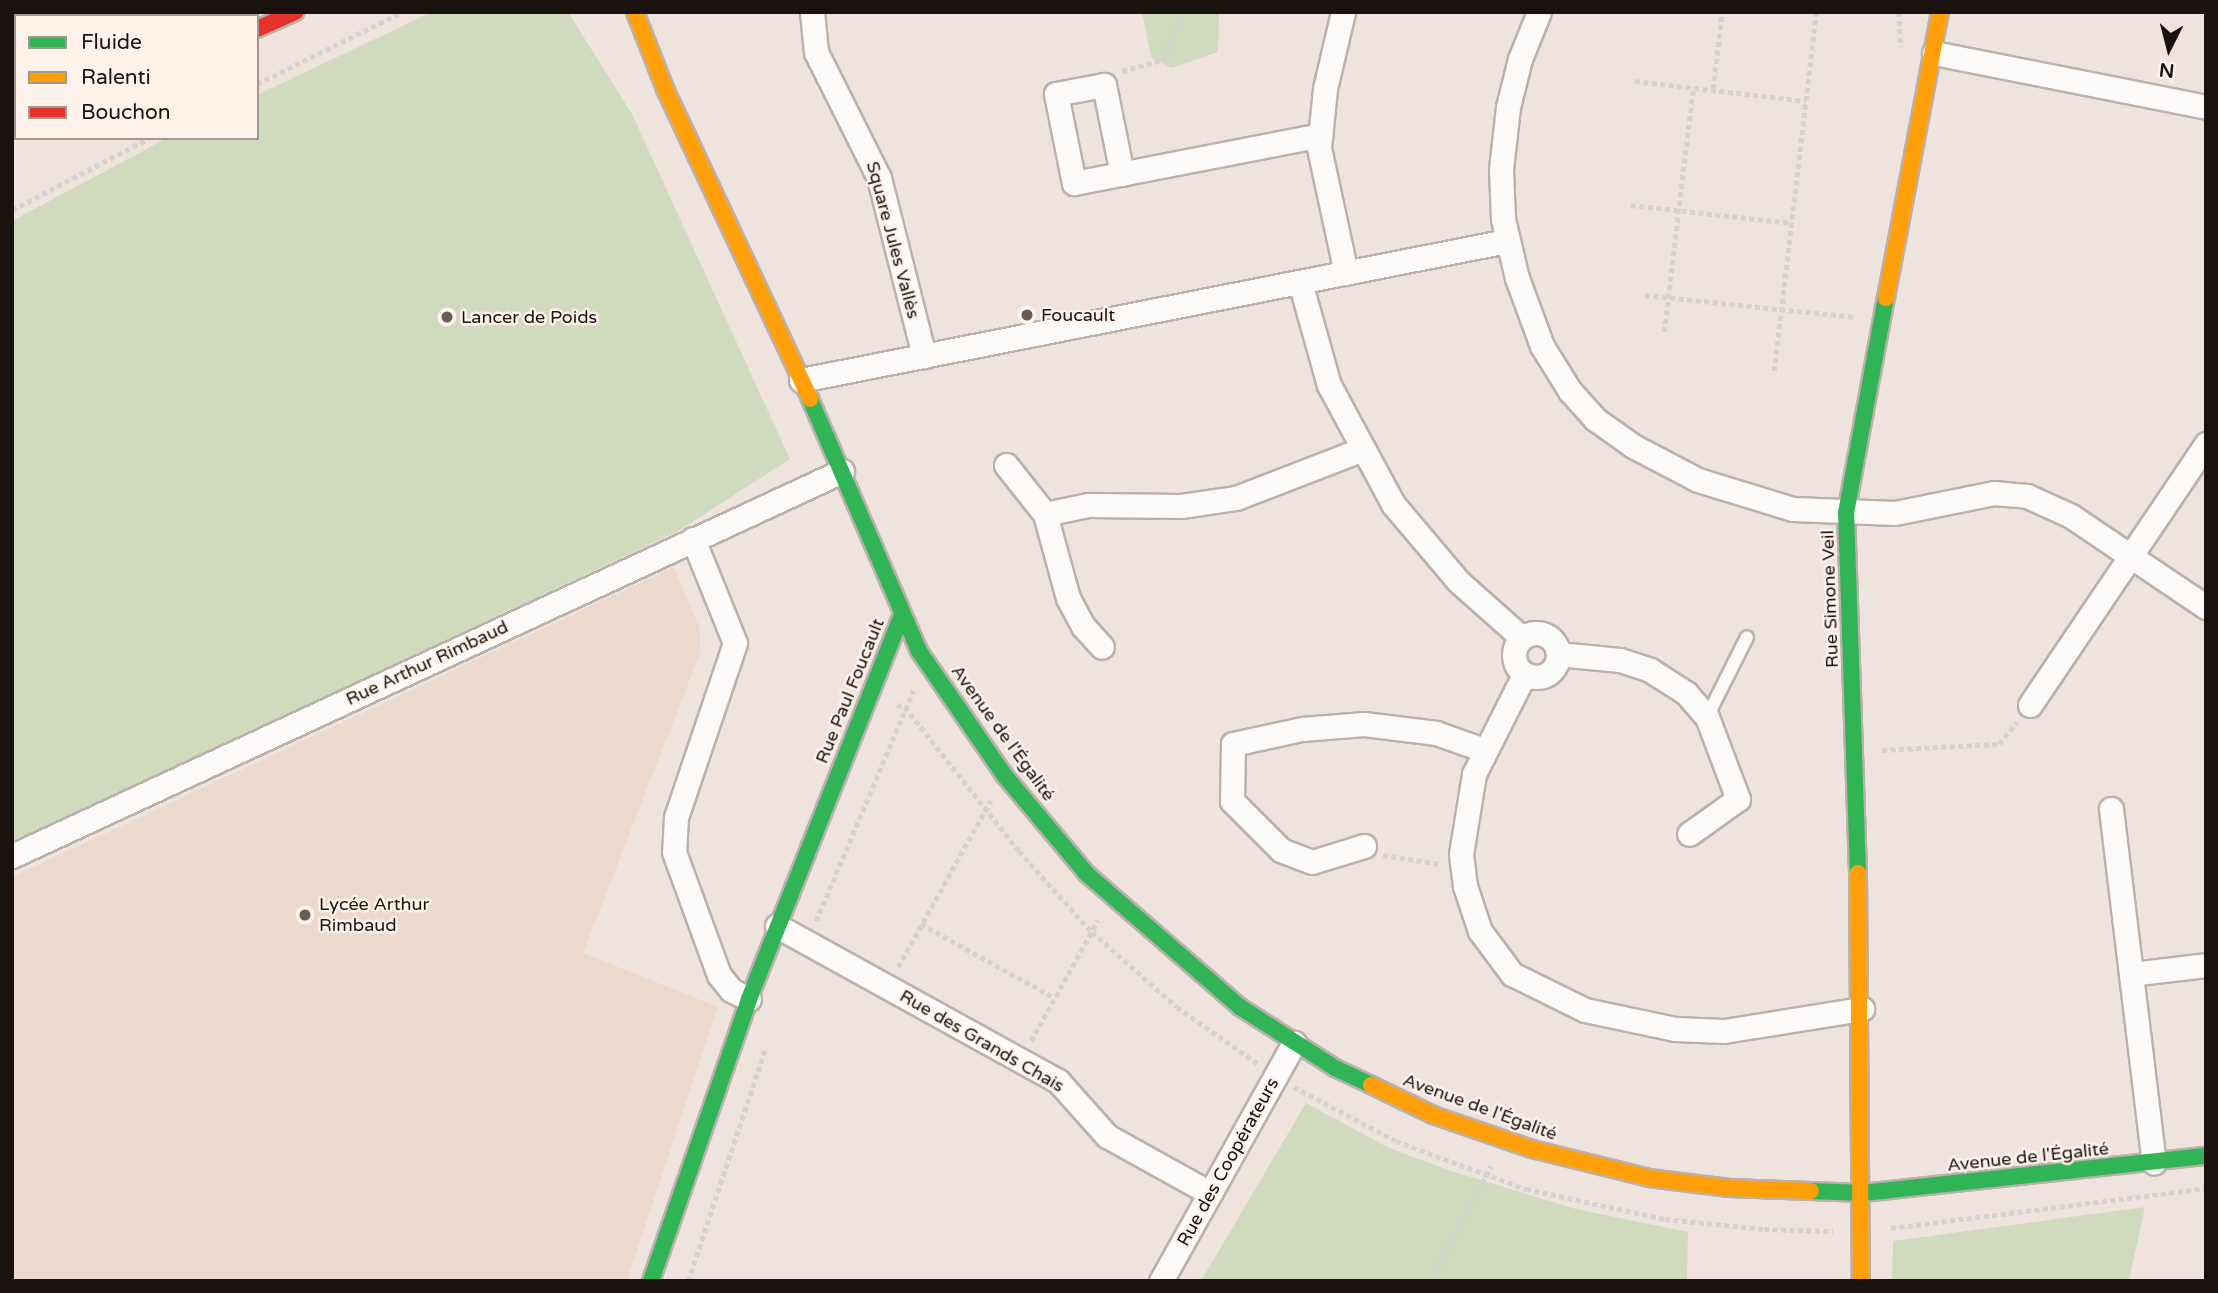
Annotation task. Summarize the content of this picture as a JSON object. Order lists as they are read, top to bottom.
{
  "streets": {
    "street": [
      "Square Jules Vallès",
      "Rue Simone Veil",
      "Rue Arthur Rimbaud",
      "Rue Paul Foucault",
      "Avenue de l'Égalité",
      "Rue des Grands Chais",
      "Rue des Coopérateurs"
    ]
  },
  "crossings": [
    ["Rue Simone Veil", "Avenue de l'Égalité"],
    ["Rue Arthur Rimbaud", "Rue Paul Foucault"],
    ["Rue Paul Foucault", "Avenue de l'Égalité"],
    ["Rue Paul Foucault", "Rue des Grands Chais"],
    ["Avenue de l'Égalité", "Rue des Coopérateurs"],
    ["Rue des Grands Chais", "Rue des Coopérateurs"]
  ],
  "places": ["Foucault", "Lancer de Poids", "Lycée Arthur Rimbaud"],
  "legend": ["Fluide", "Ralenti", "Bouchon"],
  "north": "bottom"
}
